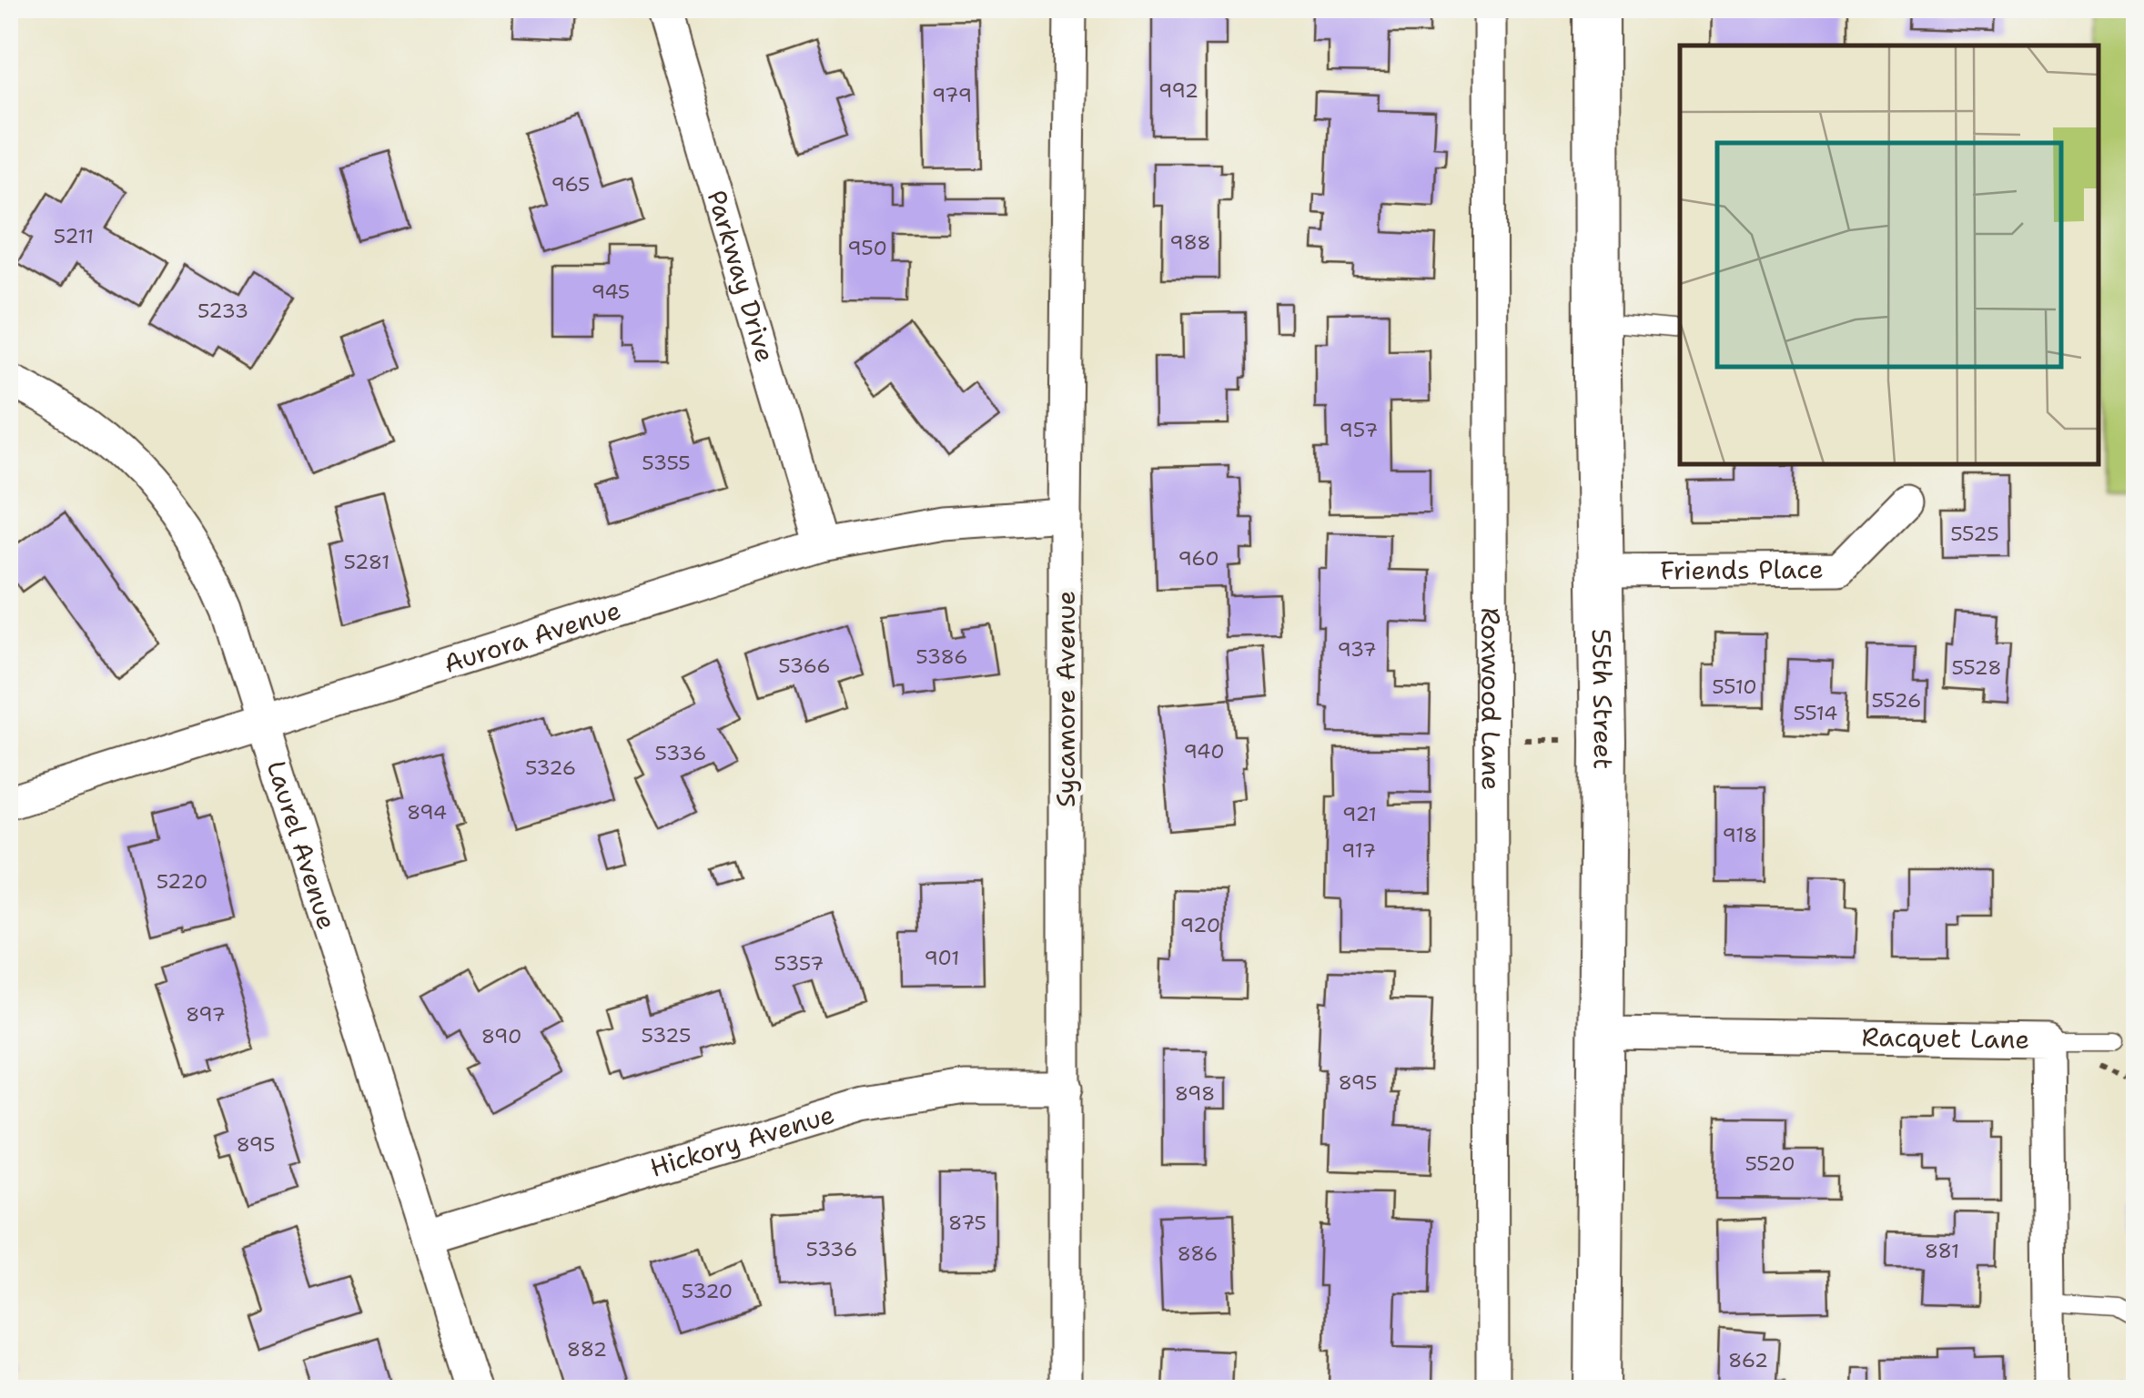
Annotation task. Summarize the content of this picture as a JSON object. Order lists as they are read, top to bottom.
{
  "streets": {
    "main road": ["55th Street"],
    "street": [
      "Parkway Drive",
      "Friends Place",
      "Aurora Avenue",
      "Sycamore Avenue",
      "Roxwood Lane",
      "Laurel Avenue",
      "Racquet Lane",
      "Hickory Avenue"
    ]
  },
  "crossings": [
    ["Parkway Drive", "Aurora Avenue"],
    ["Friends Place", "55th Street"],
    ["Aurora Avenue", "Sycamore Avenue"],
    ["Aurora Avenue", "Laurel Avenue"],
    ["Sycamore Avenue", "Hickory Avenue"],
    ["55th Street", "Racquet Lane"],
    ["Laurel Avenue", "Hickory Avenue"]
  ],
  "house_numbers": [
    "992",
    "979",
    "965",
    "5211",
    "988",
    "950",
    "945",
    "5233",
    "957",
    "5355",
    "5525",
    "960",
    "5281",
    "937",
    "5386",
    "5366",
    "5528",
    "5510",
    "5526",
    "5514",
    "940",
    "5336",
    "5326",
    "894",
    "921",
    "918",
    "917",
    "5220",
    "920",
    "901",
    "5357",
    "897",
    "5325",
    "890",
    "895",
    "898",
    "895",
    "5520",
    "875",
    "5336",
    "881",
    "886",
    "5320",
    "882",
    "862"
  ]
}
